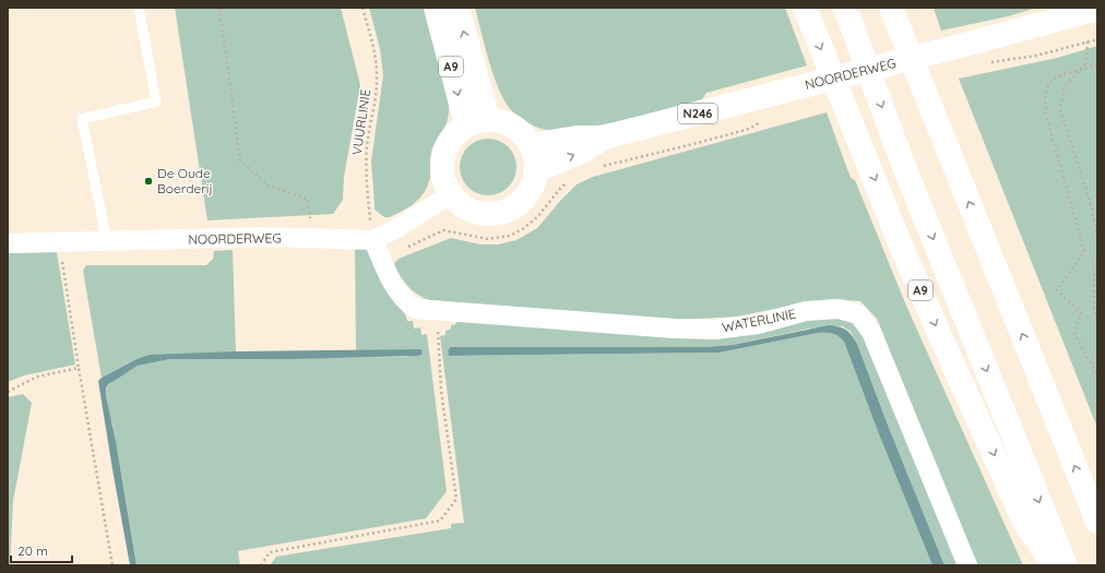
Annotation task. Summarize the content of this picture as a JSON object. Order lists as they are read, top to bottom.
{
  "streets": {
    "main road": ["A9", "NOORDERWEG", "N246"],
    "street": ["WATERLINIE"],
    "path": ["VUURLINIE"]
  },
  "crossings": [
    ["A9", "NOORDERWEG"],
    ["NOORDERWEG", "VUURLINIE"],
    ["NOORDERWEG", "WATERLINIE"],
    ["VUURLINIE", "WATERLINIE"]
  ],
  "places": ["De Oude Boerderij"],
  "scale_bar": "20 m"
}
